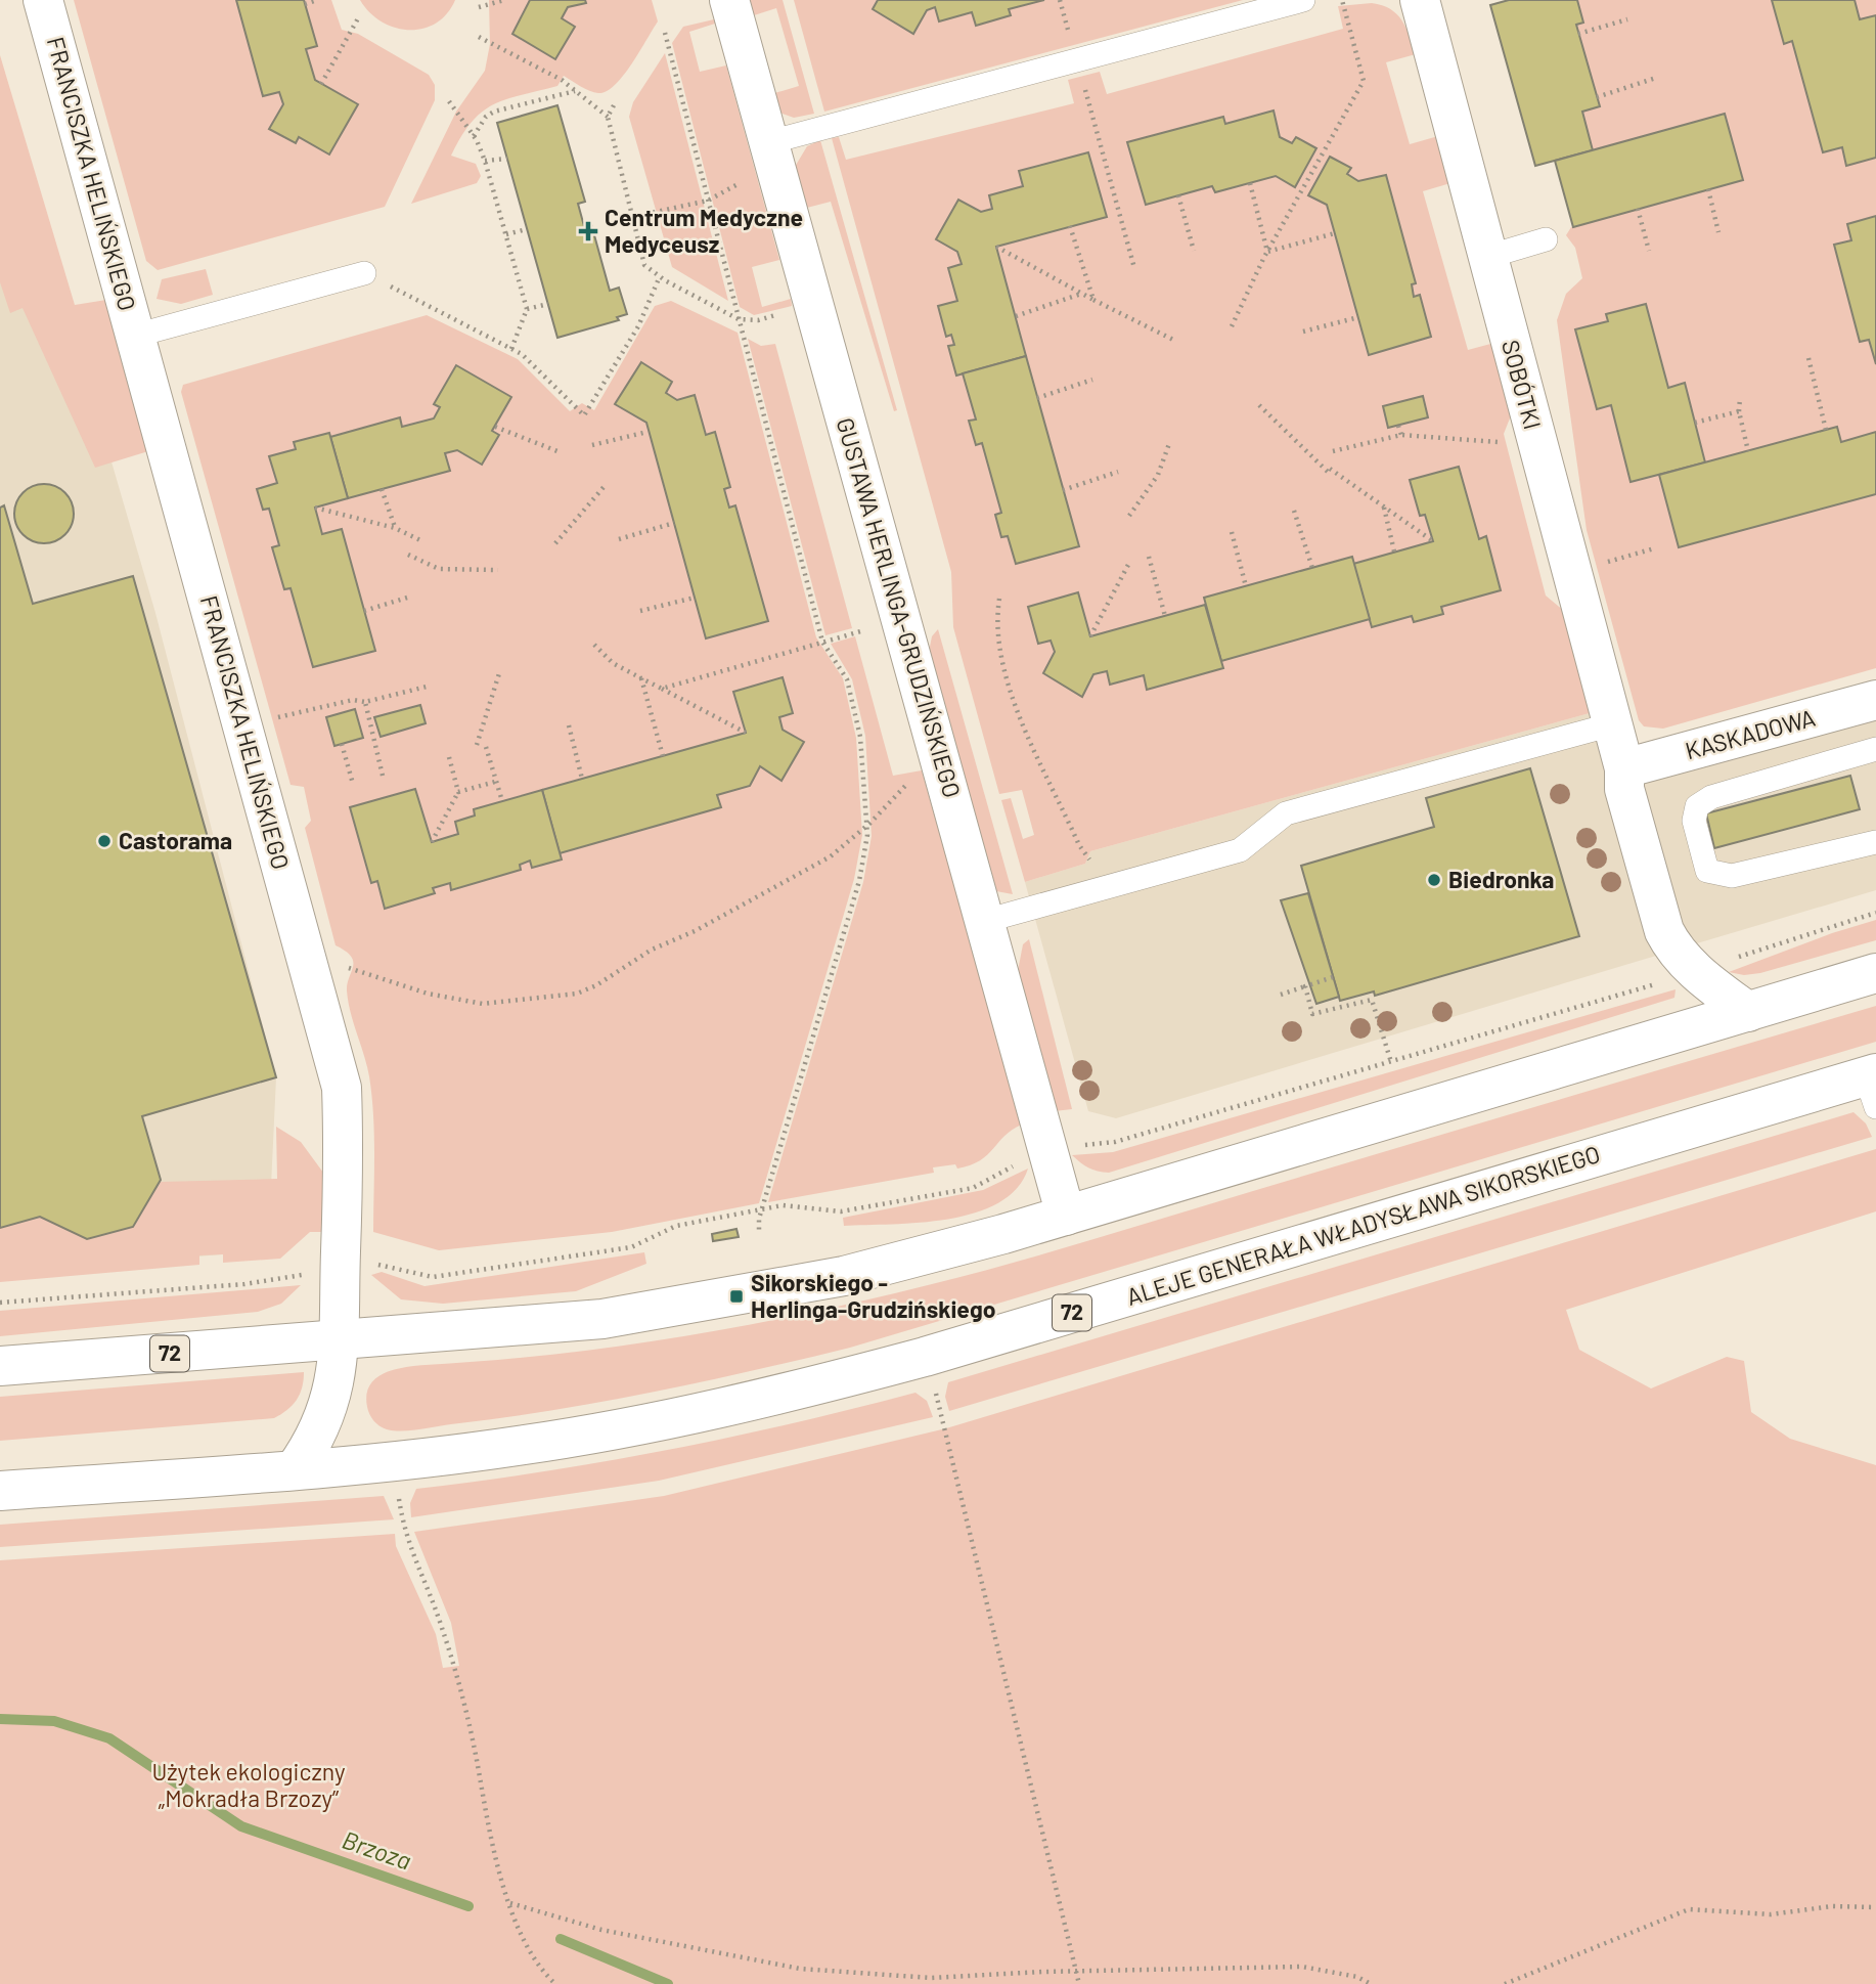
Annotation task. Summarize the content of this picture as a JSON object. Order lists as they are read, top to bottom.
{
  "streets": {
    "street": [
      "FRANCISZKA HELIŃSKIEGO",
      "SOBÓTKI",
      "GUSTAWA HERLINGA-GRUDZIŃSKIEGO",
      "KASKADOWA",
      "ALEJE GENERAŁA WŁADYSŁAWA SIKORSKIEGO",
      "72"
    ]
  },
  "crossings": [
    ["FRANCISZKA HELIŃSKIEGO", "ALEJE GENERAŁA WŁADYSŁAWA SIKORSKIEGO"],
    ["FRANCISZKA HELIŃSKIEGO", "72"],
    ["SOBÓTKI", "KASKADOWA"],
    ["SOBÓTKI", "72"],
    ["GUSTAWA HERLINGA-GRUDZIŃSKIEGO", "72"]
  ],
  "water": ["Brzoza"],
  "parks": ["Użytek ekologiczny „Mokradła Brzozy”"],
  "places": {
    "health": ["Centrum Medyczne Medyceusz"],
    "other": ["Castorama", "Biedronka"],
    "transit": ["Sikorskiego - Herlinga-Grudzińskiego"]
  }
}
